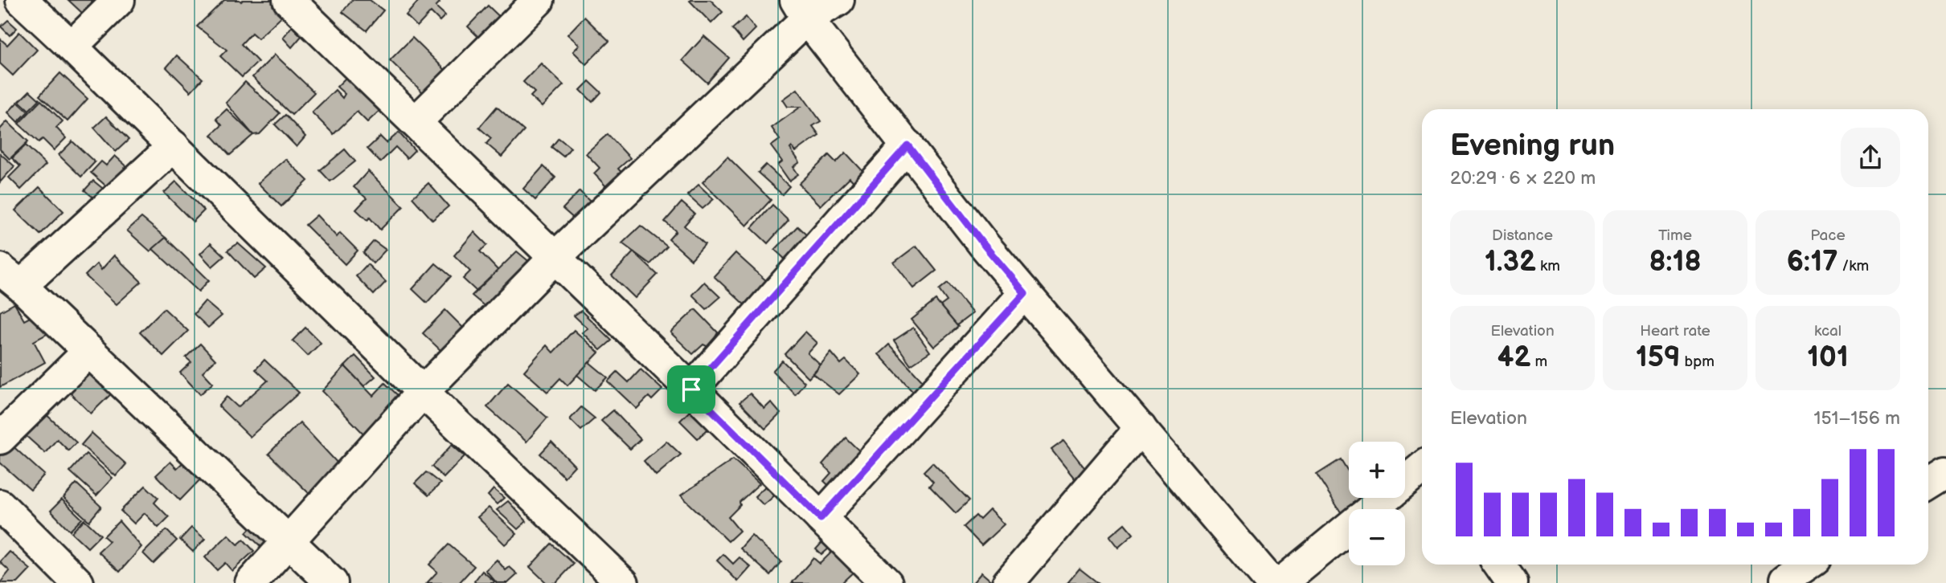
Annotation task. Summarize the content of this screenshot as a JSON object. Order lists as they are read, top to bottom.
{
  "page": {
    "heading": ["Evening run", "20:29 · 6 × 220 m"],
    "stats": [
      ["Distance", "1.32 km"],
      ["Time", "8:18"],
      ["Pace", "6:17 /km"],
      ["Elevation", "42 m"],
      ["Heart rate", "159 bpm"],
      ["kcal", "101"]
    ],
    "chart": ["Elevation", "151–156 m"],
    "map_buttons": ["+", "−"]
  }
}
